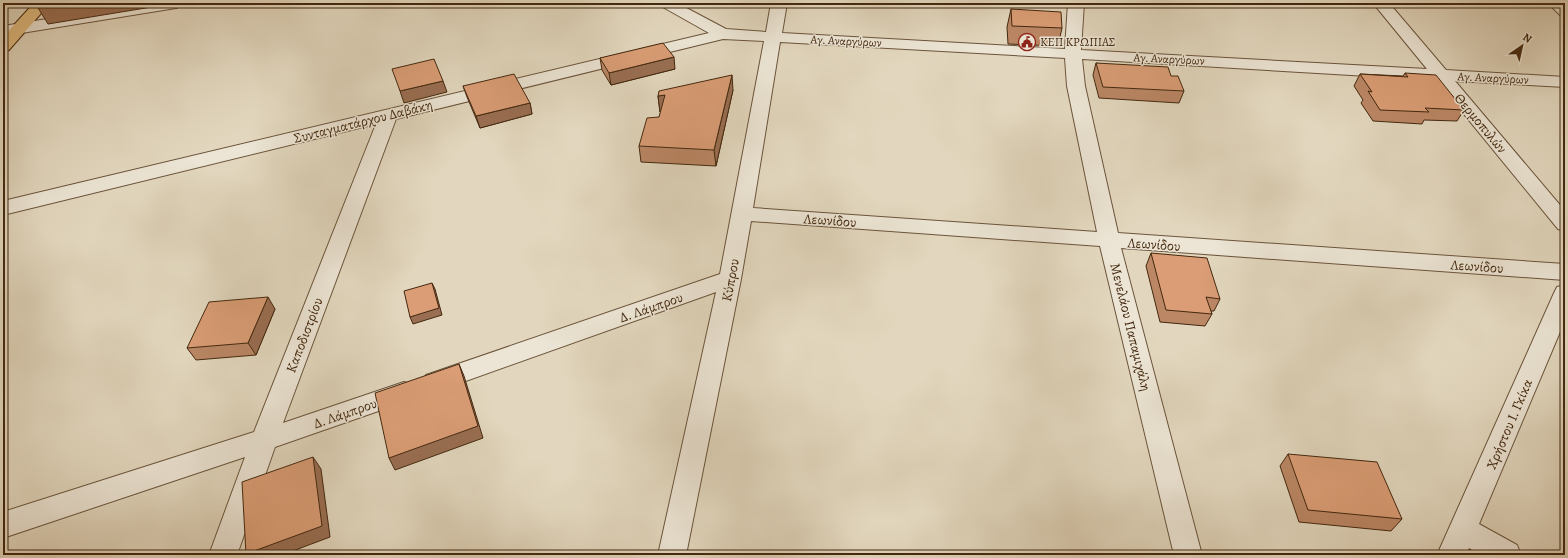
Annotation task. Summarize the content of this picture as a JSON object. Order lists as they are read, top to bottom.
{
  "streets": {
    "street": [
      "Αγ. Αναργύρων",
      "Συνταγματάρχου Δαβάκη",
      "Θερμοπυλών",
      "Λεωνίδου",
      "Κύπρου",
      "Δ. Λάμπρου",
      "Μενελάου Παπαμιχάλη",
      "Καποδιστρίου",
      "Χρήστου Ι. Γκίκα"
    ]
  },
  "crossings": [
    ["Αγ. Αναργύρων", "Συνταγματάρχου Δαβάκη"],
    ["Αγ. Αναργύρων", "Θερμοπυλών"],
    ["Αγ. Αναργύρων", "Κύπρου"],
    ["Αγ. Αναργύρων", "Μενελάου Παπαμιχάλη"],
    ["Συνταγματάρχου Δαβάκη", "Καποδιστρίου"],
    ["Λεωνίδου", "Κύπρου"],
    ["Λεωνίδου", "Μενελάου Παπαμιχάλη"],
    ["Κύπρου", "Δ. Λάμπρου"],
    ["Δ. Λάμπρου", "Καποδιστρίου"]
  ],
  "places": {
    "public building": ["ΚΕΠ ΚΡΩΠΙΑΣ"]
  },
  "north": "top right"
}
